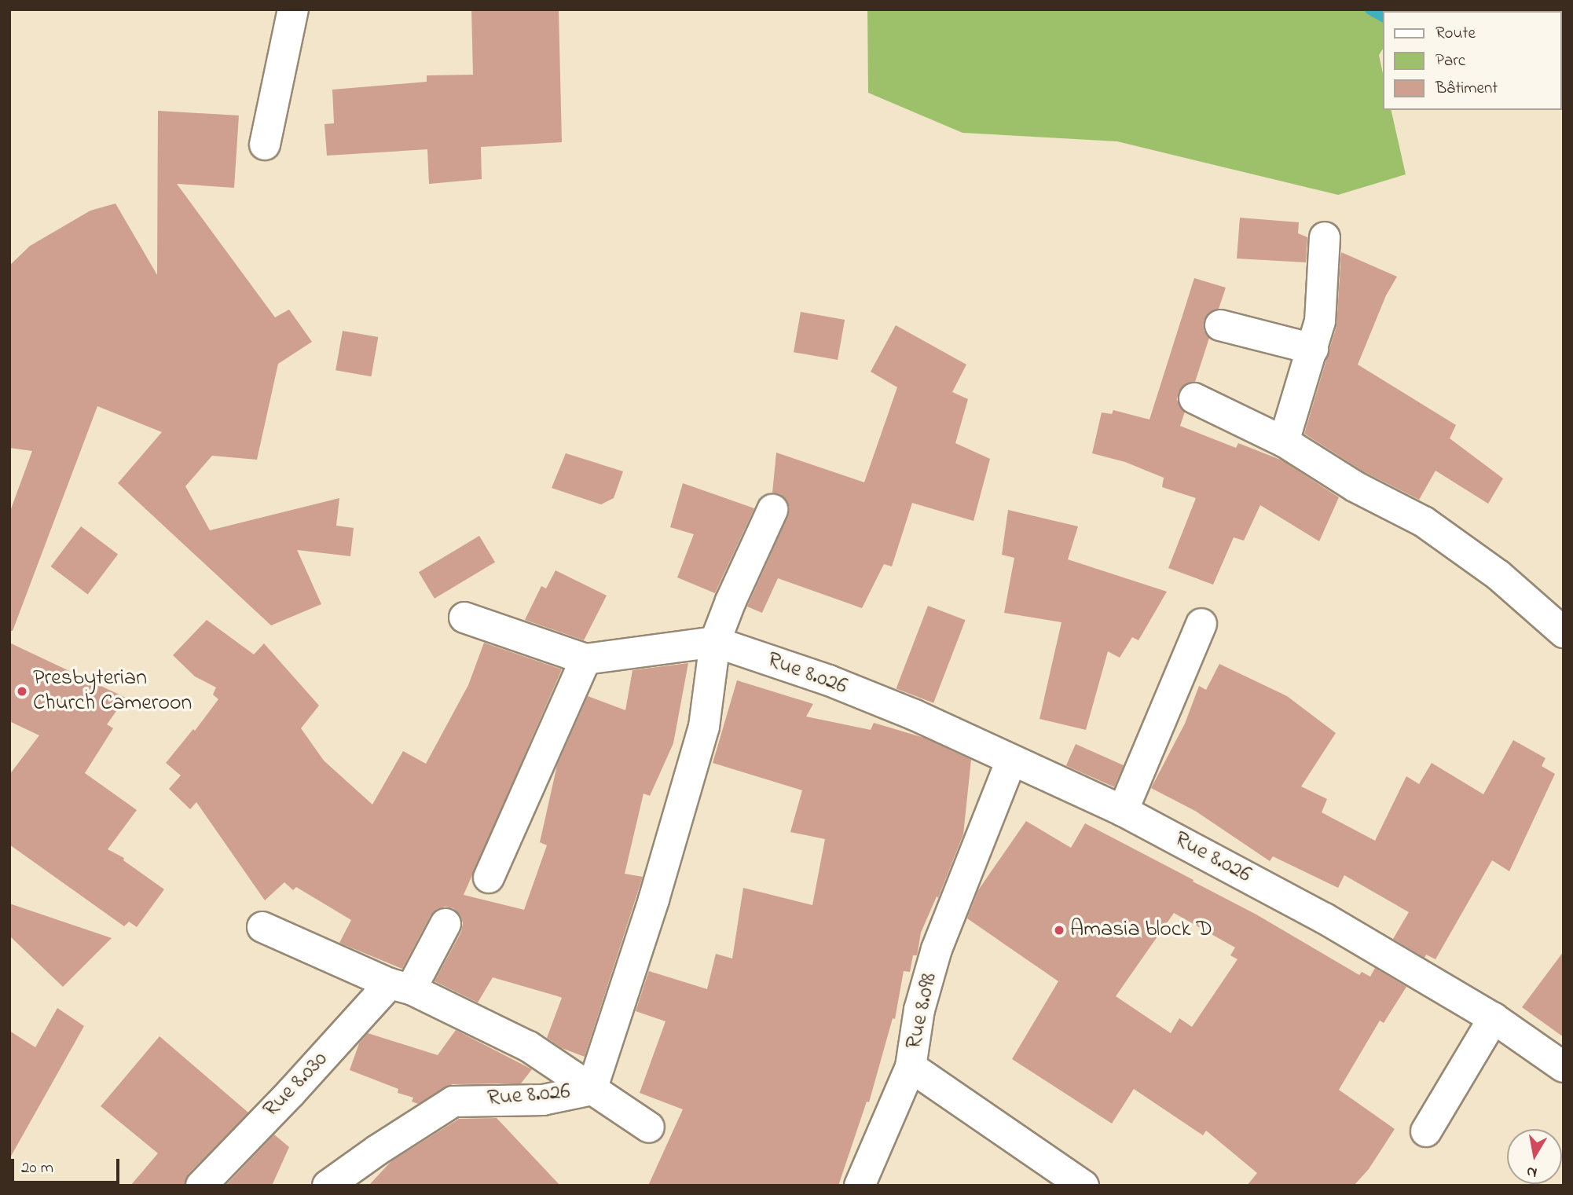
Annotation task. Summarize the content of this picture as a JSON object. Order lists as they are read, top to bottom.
{
  "streets": {
    "street": ["Rue 8.026", "Rue 8.098", "Rue 8.030"]
  },
  "crossings": [
    ["Rue 8.026", "Rue 8.098"]
  ],
  "places": ["Presbyterian Church Cameroon", "Amasia block D"],
  "legend": ["Route", "Parc", "Bâtiment"],
  "scale_bar": "20 m",
  "north": "bottom"
}
